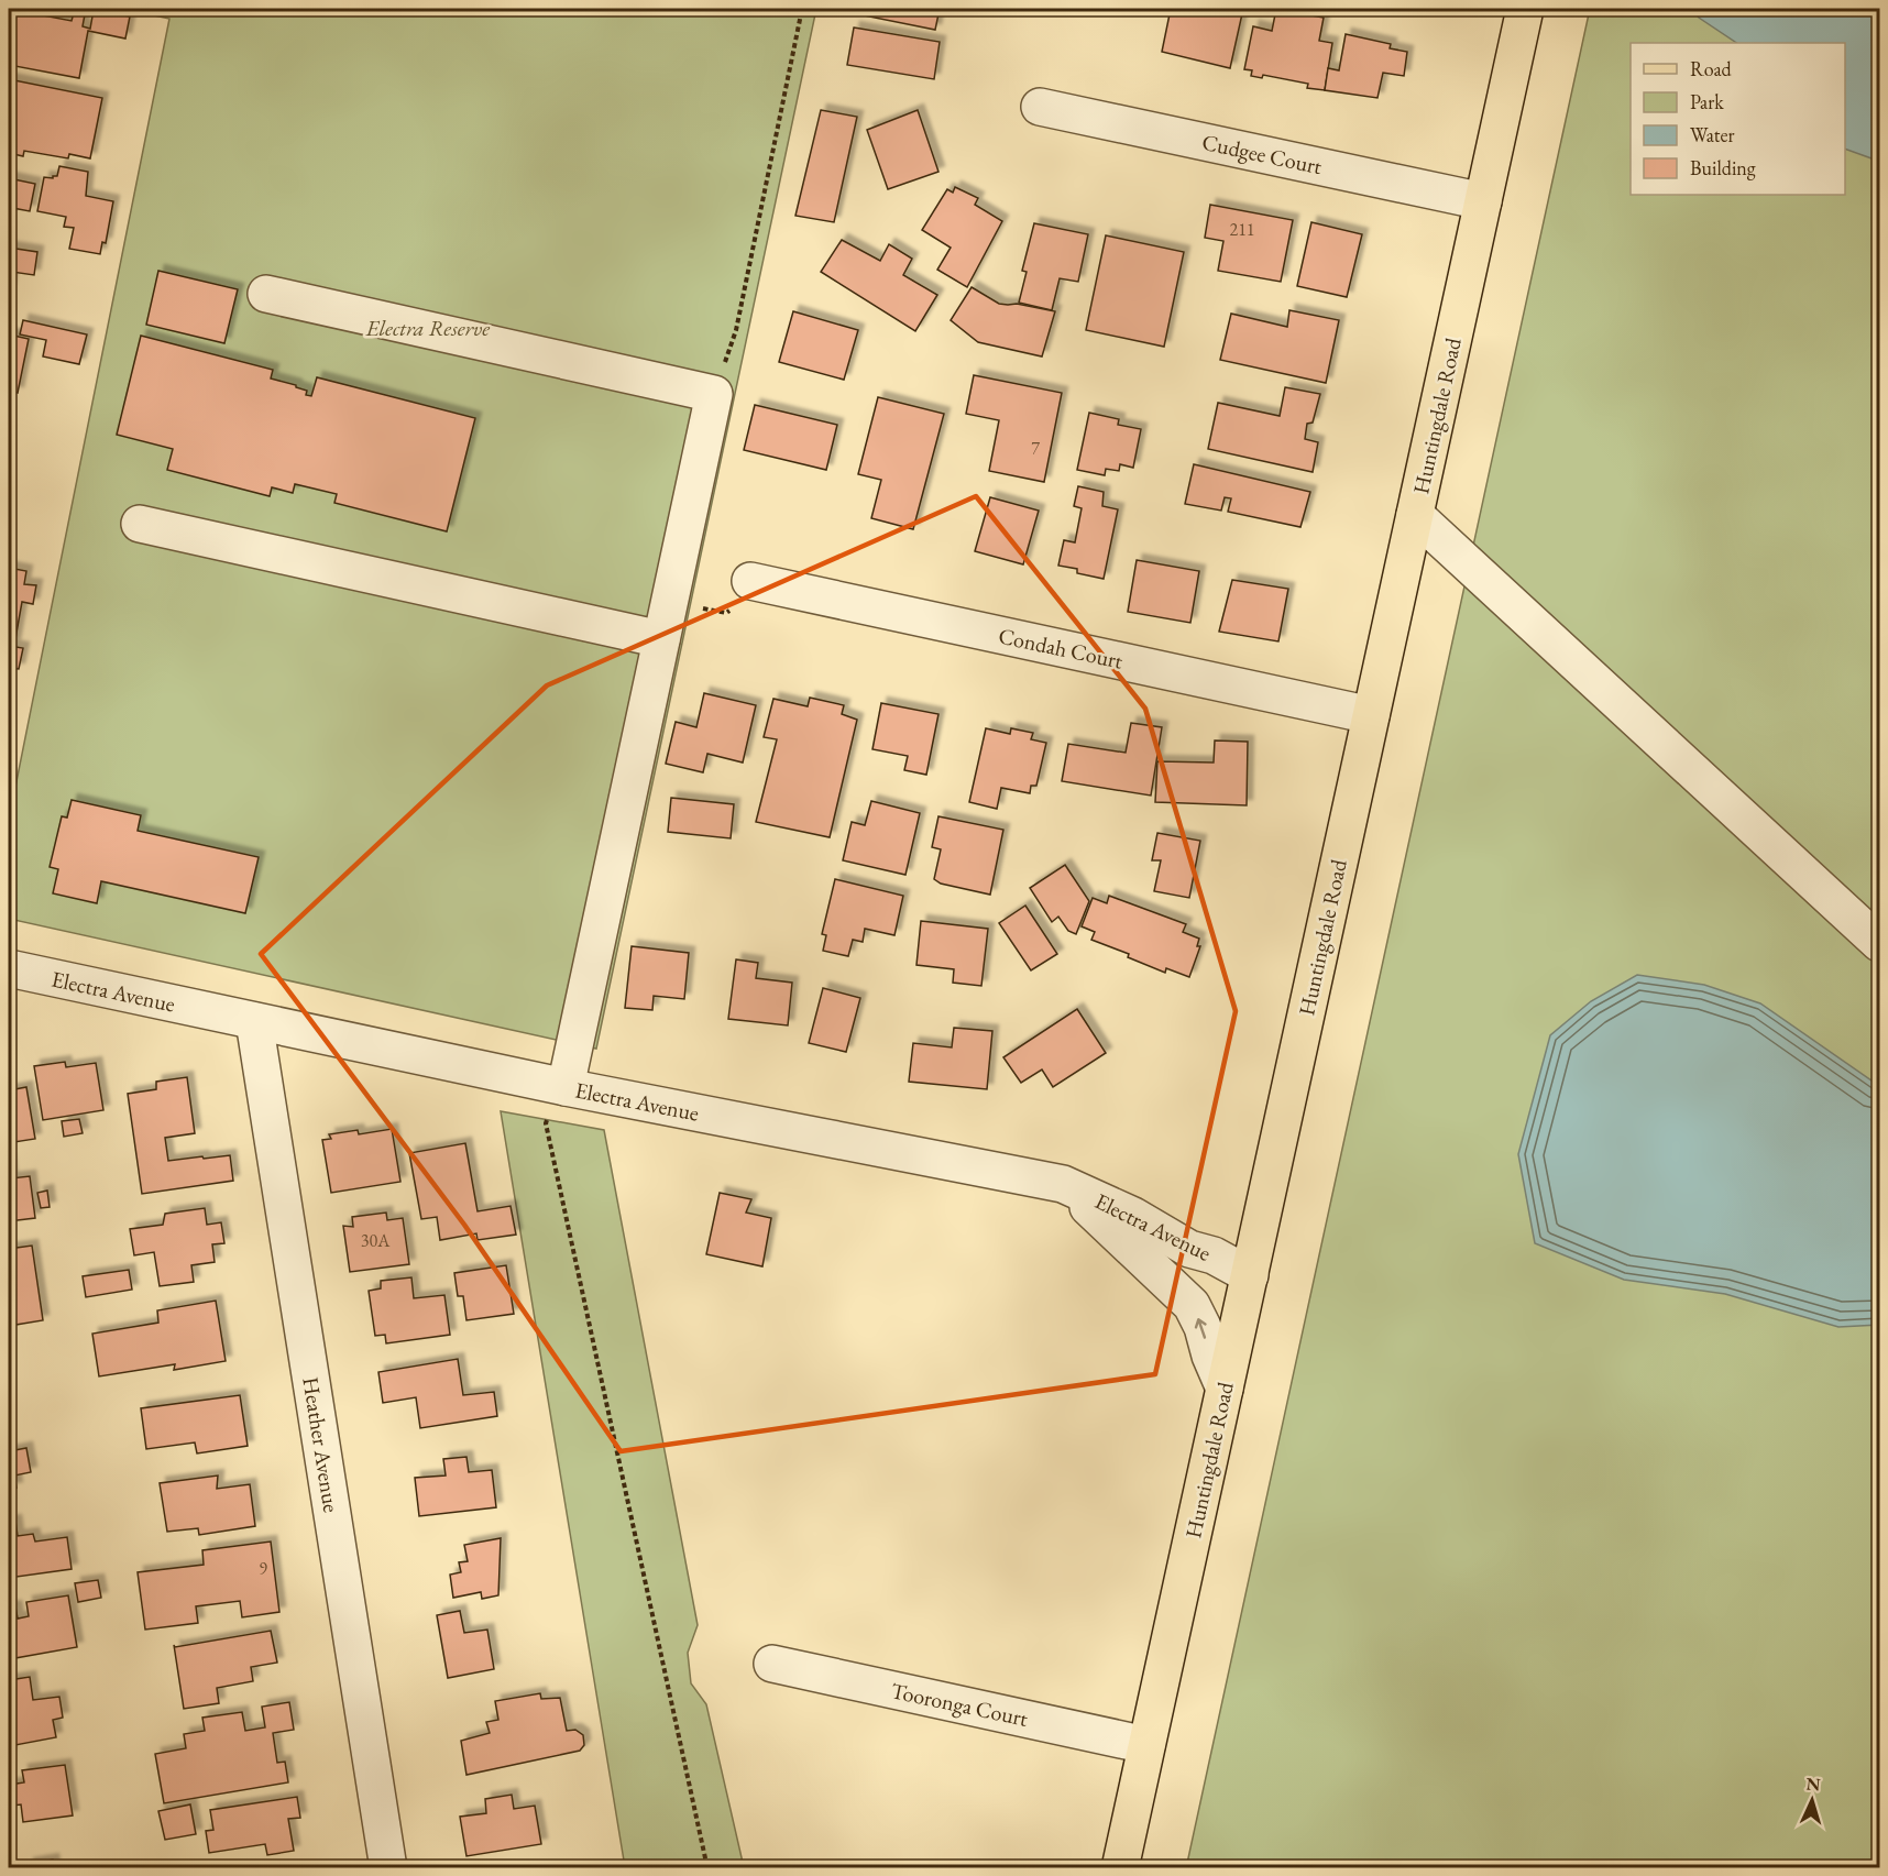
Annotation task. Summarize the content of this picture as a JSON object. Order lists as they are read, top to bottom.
{
  "streets": {
    "main road": ["Huntingdale Road"],
    "street": [
      "Cudgee Court",
      "Condah Court",
      "Electra Avenue",
      "Heather Avenue",
      "Tooronga Court"
    ]
  },
  "crossings": [
    ["Cudgee Court", "Huntingdale Road"],
    ["Huntingdale Road", "Condah Court"],
    ["Huntingdale Road", "Electra Avenue"],
    ["Huntingdale Road", "Tooronga Court"],
    ["Electra Avenue", "Heather Avenue"]
  ],
  "parks": ["Electra Reserve"],
  "house_numbers": [
    "211",
    "7",
    "30A",
    "9"
  ],
  "legend": [
    "Road",
    "Park",
    "Water",
    "Building"
  ],
  "north": "top"
}
